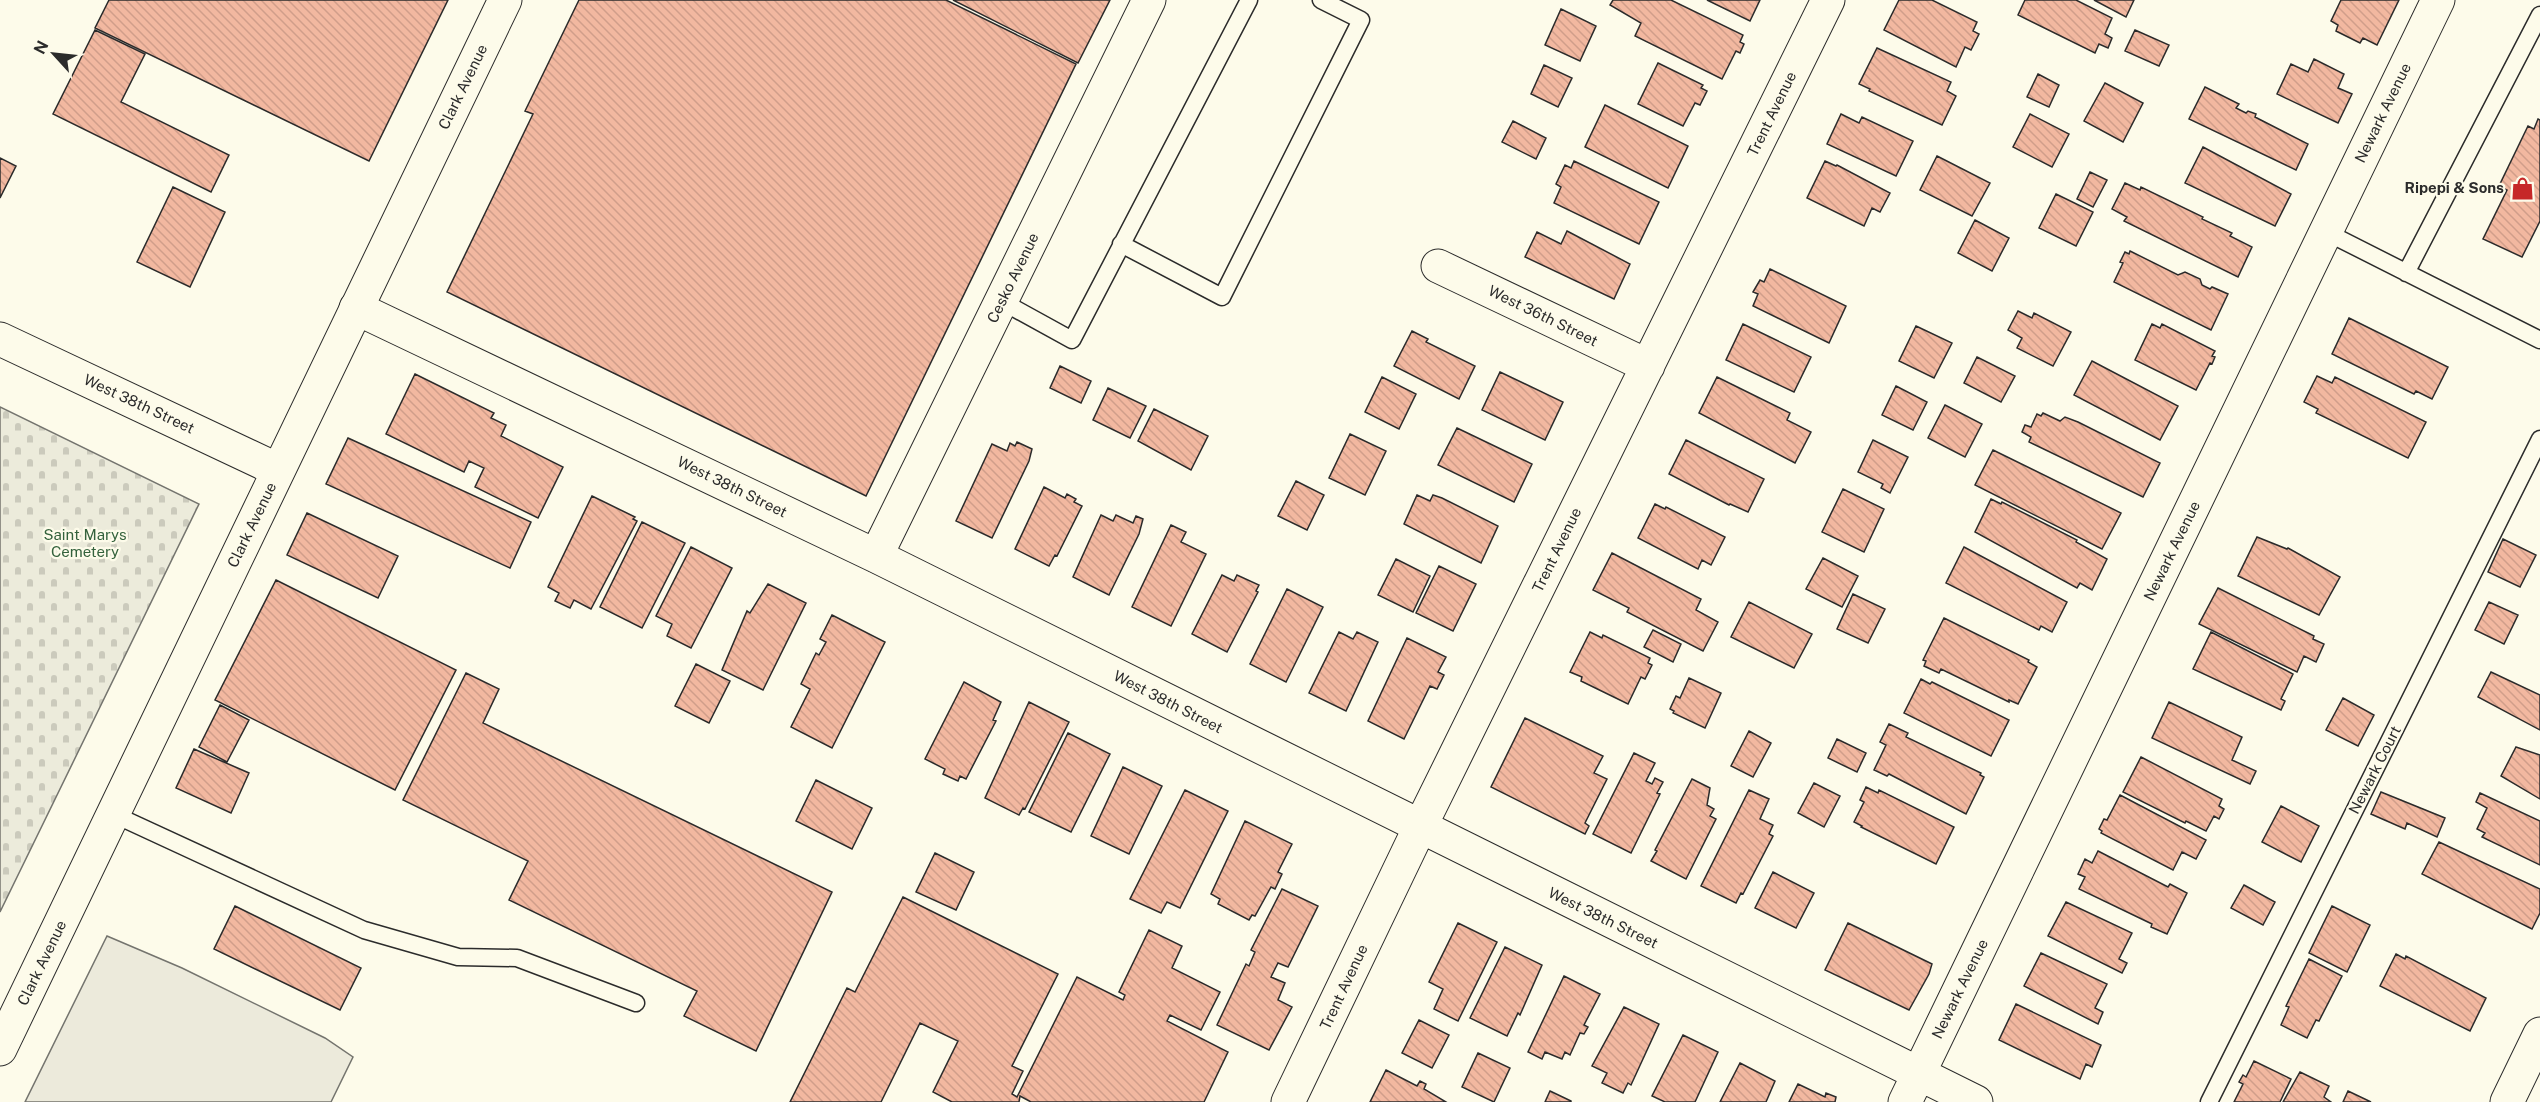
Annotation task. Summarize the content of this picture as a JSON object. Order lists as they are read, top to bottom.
{
  "streets": {
    "street": [
      "Clark Avenue",
      "Newark Avenue",
      "Trent Avenue",
      "Cesko Avenue",
      "West 36th Street",
      "West 38th Street"
    ],
    "lane": ["Newark Court"]
  },
  "crossings": [
    ["Clark Avenue", "West 38th Street"],
    ["Newark Avenue", "West 38th Street"],
    ["Trent Avenue", "West 36th Street"],
    ["Trent Avenue", "West 38th Street"],
    ["Cesko Avenue", "West 38th Street"]
  ],
  "parks": ["Saint Marys Cemetery"],
  "places": {
    "shop": ["Ripepi & Sons"]
  },
  "north": "top left"
}
